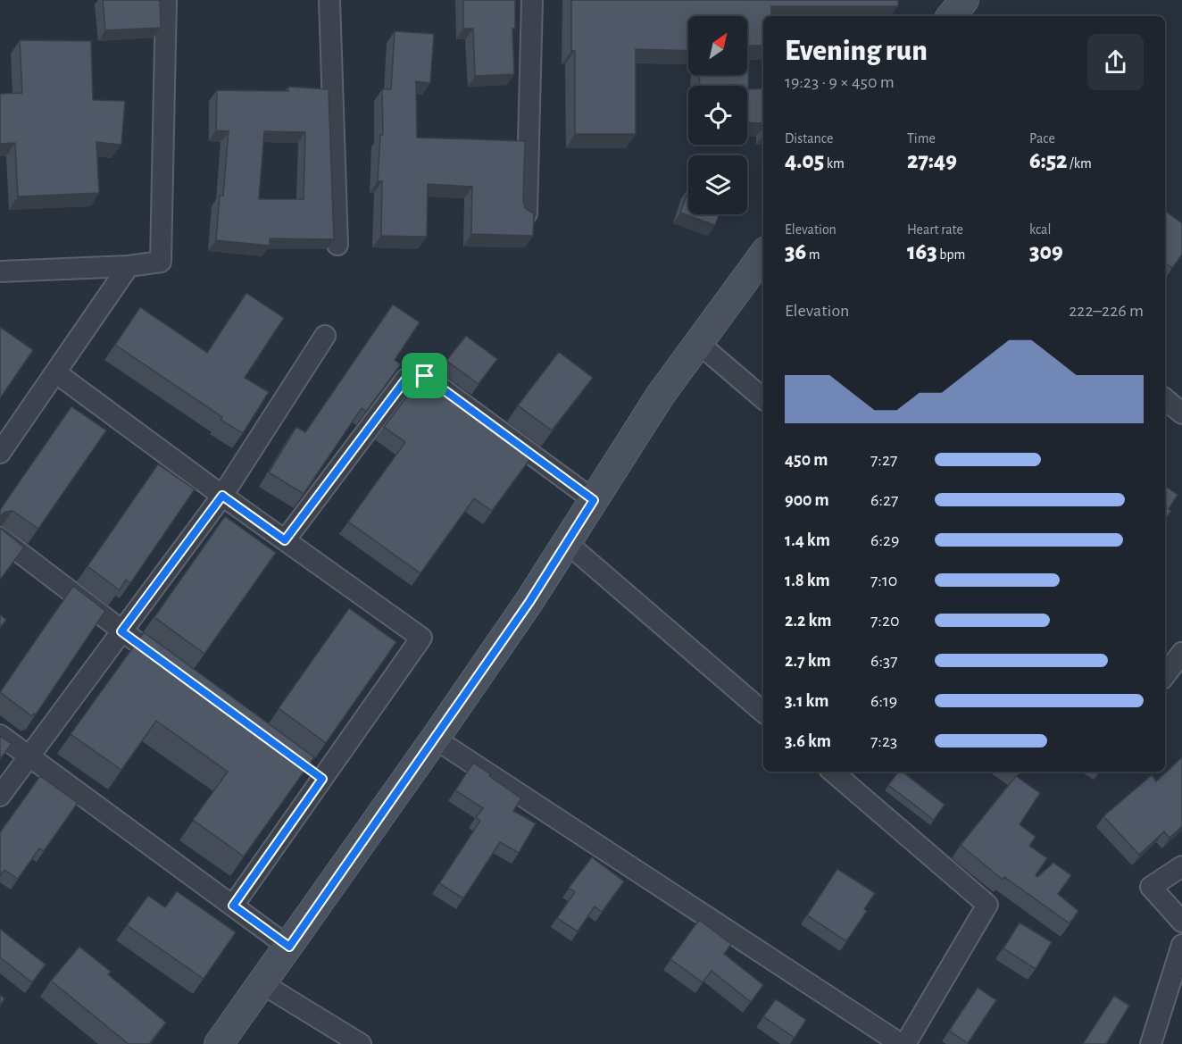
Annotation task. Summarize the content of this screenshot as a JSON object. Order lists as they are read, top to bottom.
{
  "north": "top right",
  "page": {
    "heading": ["Evening run", "19:23 · 9 × 450 m"],
    "stats": [
      ["Distance", "4.05 km"],
      ["Time", "27:49"],
      ["Pace", "6:52 /km"],
      ["Elevation", "36 m"],
      ["Heart rate", "163 bpm"],
      ["kcal", "309"]
    ],
    "chart": ["Elevation", "222–226 m"],
    "list": [
      {
        "name": "450 m",
        "note": "7:27"
      },
      {
        "name": "900 m",
        "note": "6:27"
      },
      {
        "name": "1.4 km",
        "note": "6:29"
      },
      {
        "name": "1.8 km",
        "note": "7:10"
      },
      {
        "name": "2.2 km",
        "note": "7:20"
      },
      {
        "name": "2.7 km",
        "note": "6:37"
      },
      {
        "name": "3.1 km",
        "note": "6:19"
      },
      {
        "name": "3.6 km",
        "note": "7:23"
      }
    ]
  }
}
